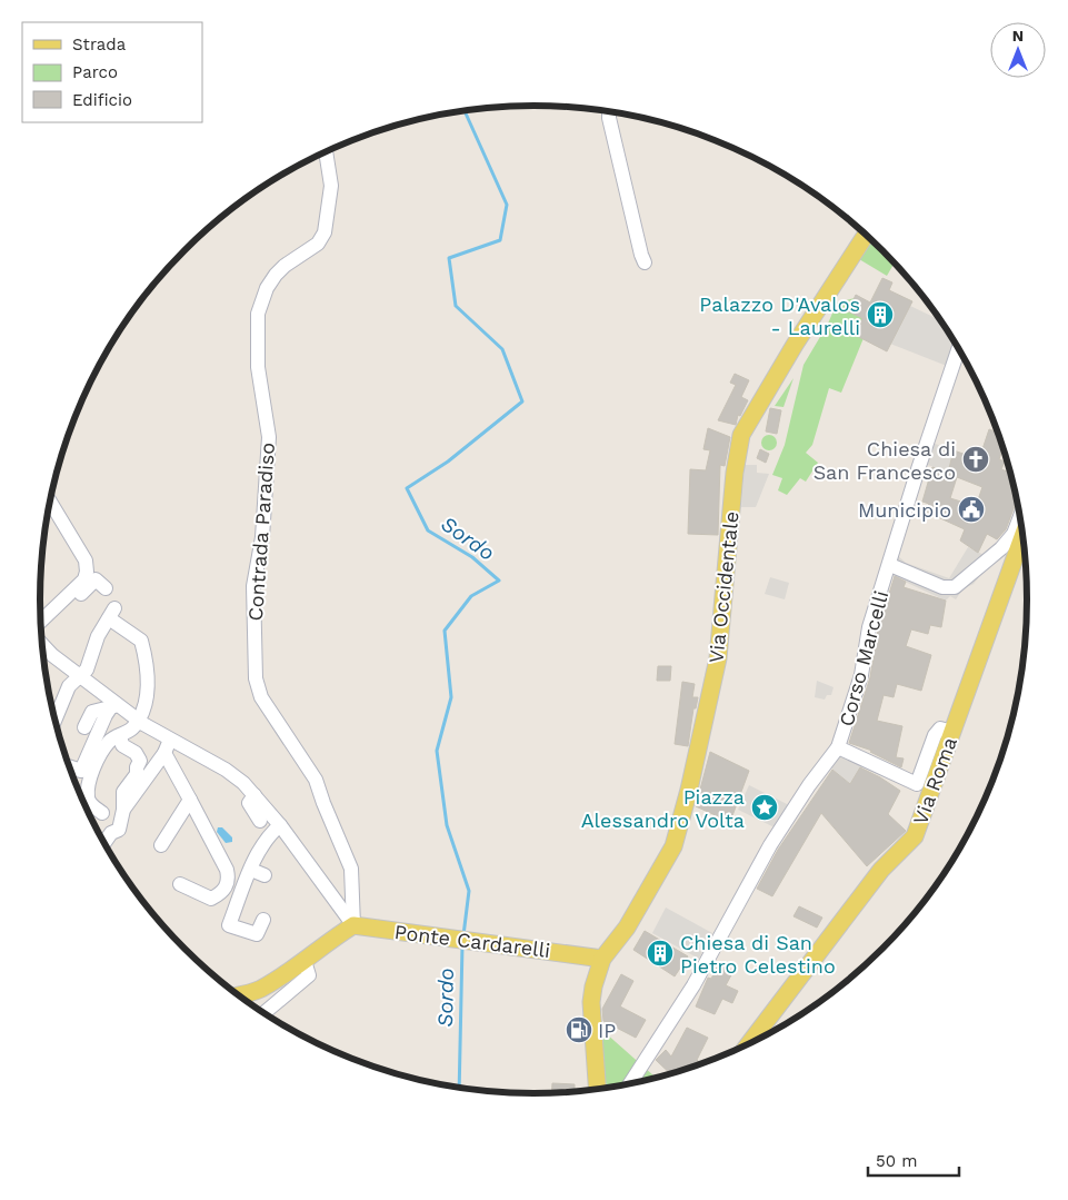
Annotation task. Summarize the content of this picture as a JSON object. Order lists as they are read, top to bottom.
{
  "streets": {
    "main road": ["Via Occidentale", "Via Roma", "Ponte Cardarelli"],
    "street": ["Contrada Paradiso", "Corso Marcelli"]
  },
  "crossings": [
    ["Contrada Paradiso", "Ponte Cardarelli"],
    ["Via Occidentale", "Ponte Cardarelli"]
  ],
  "water": ["Sordo"],
  "places": {
    "building": ["Palazzo D'Avalos - Laurelli", "Chiesa di San Pietro Celestino"],
    "church": ["Chiesa di San Francesco"],
    "public building": ["Municipio"],
    "place": ["Piazza Alessandro Volta"],
    "fuel station": ["IP"]
  },
  "legend": ["Strada", "Parco", "Edificio"],
  "scale_bar": "50 m",
  "north": "top"
}
